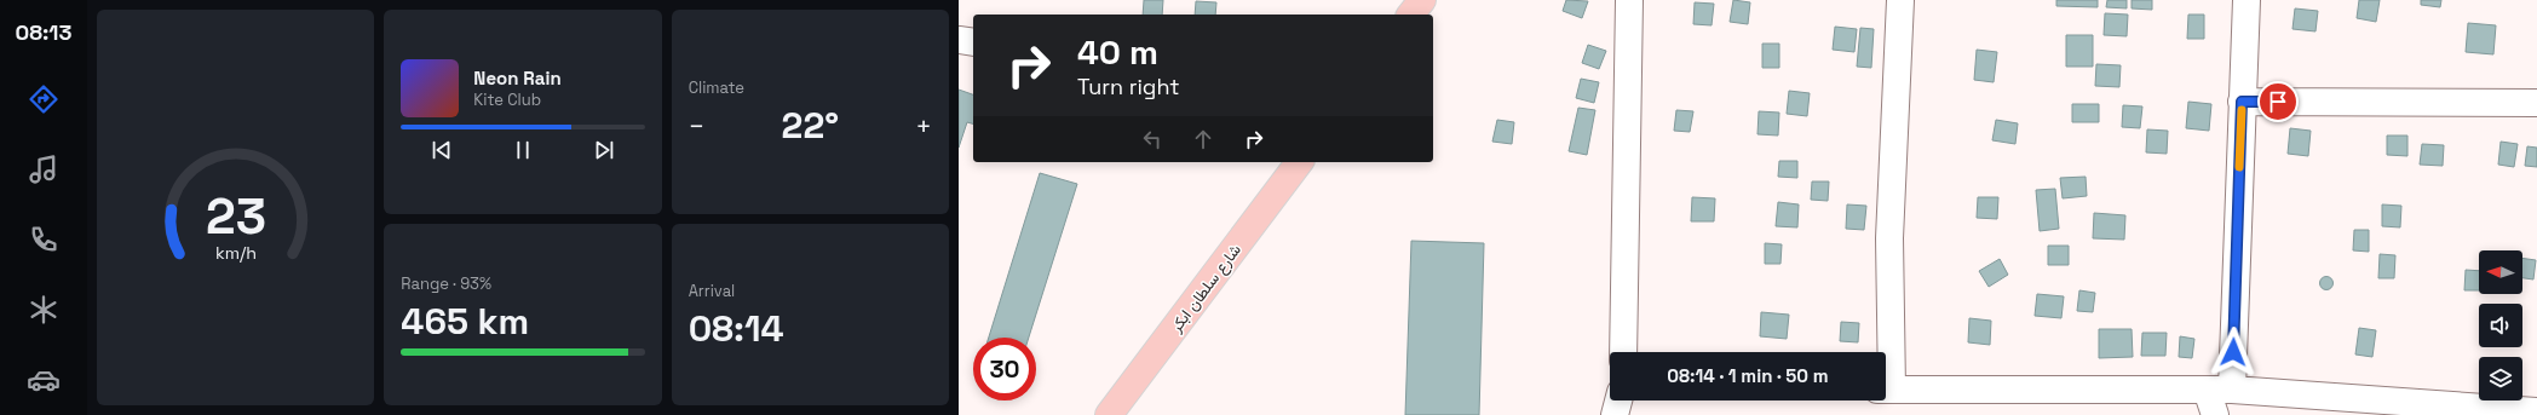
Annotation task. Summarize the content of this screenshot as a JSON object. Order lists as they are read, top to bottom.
{
  "streets": {
    "highway": ["شارع سلطان ابكر"]
  },
  "north": "left",
  "page": {
    "tabs": "08:13",
    "tile": [
      "Climate",
      ["Range · 93%", "465 km"],
      ["Arrival", "08:14"]
    ],
    "turn": ["40 m", "Turn right"],
    "song": ["Neon Rain", "Kite Club"],
    "heat": ["−", "22°", "+"],
    "limit": "30",
    "trip": "08:14 · 1 min · 50 m",
    "gauge": ["23", "km/h"]
  }
}
